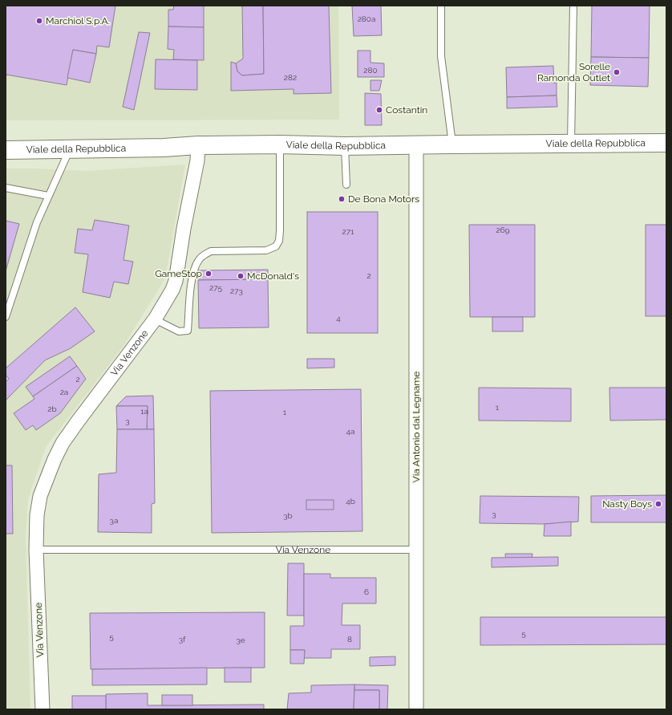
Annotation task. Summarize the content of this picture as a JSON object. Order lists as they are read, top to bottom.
{
  "streets": {
    "main road": ["Viale della Repubblica"],
    "street": ["Via Venzone", "Via Antonio dal Legname"]
  },
  "crossings": [
    ["Viale della Repubblica", "Via Venzone"],
    ["Viale della Repubblica", "Via Antonio dal Legname"],
    ["Via Venzone", "Via Antonio dal Legname"]
  ],
  "places": [
    "Marchiol S.p.A.",
    "Sorelle Ramonda Outlet",
    "Costantin",
    "De Bona Motors",
    "GameStop",
    "McDonald's",
    "Nasty Boys"
  ],
  "house_numbers": [
    "280a",
    "280",
    "282",
    "269",
    "271",
    "2",
    "275",
    "273",
    "4",
    "2",
    "2a",
    "1",
    "2b",
    "1a",
    "1",
    "3",
    "4a",
    "4b",
    "3",
    "3b",
    "3a",
    "6",
    "5",
    "5",
    "3f",
    "8",
    "3e"
  ]
}
